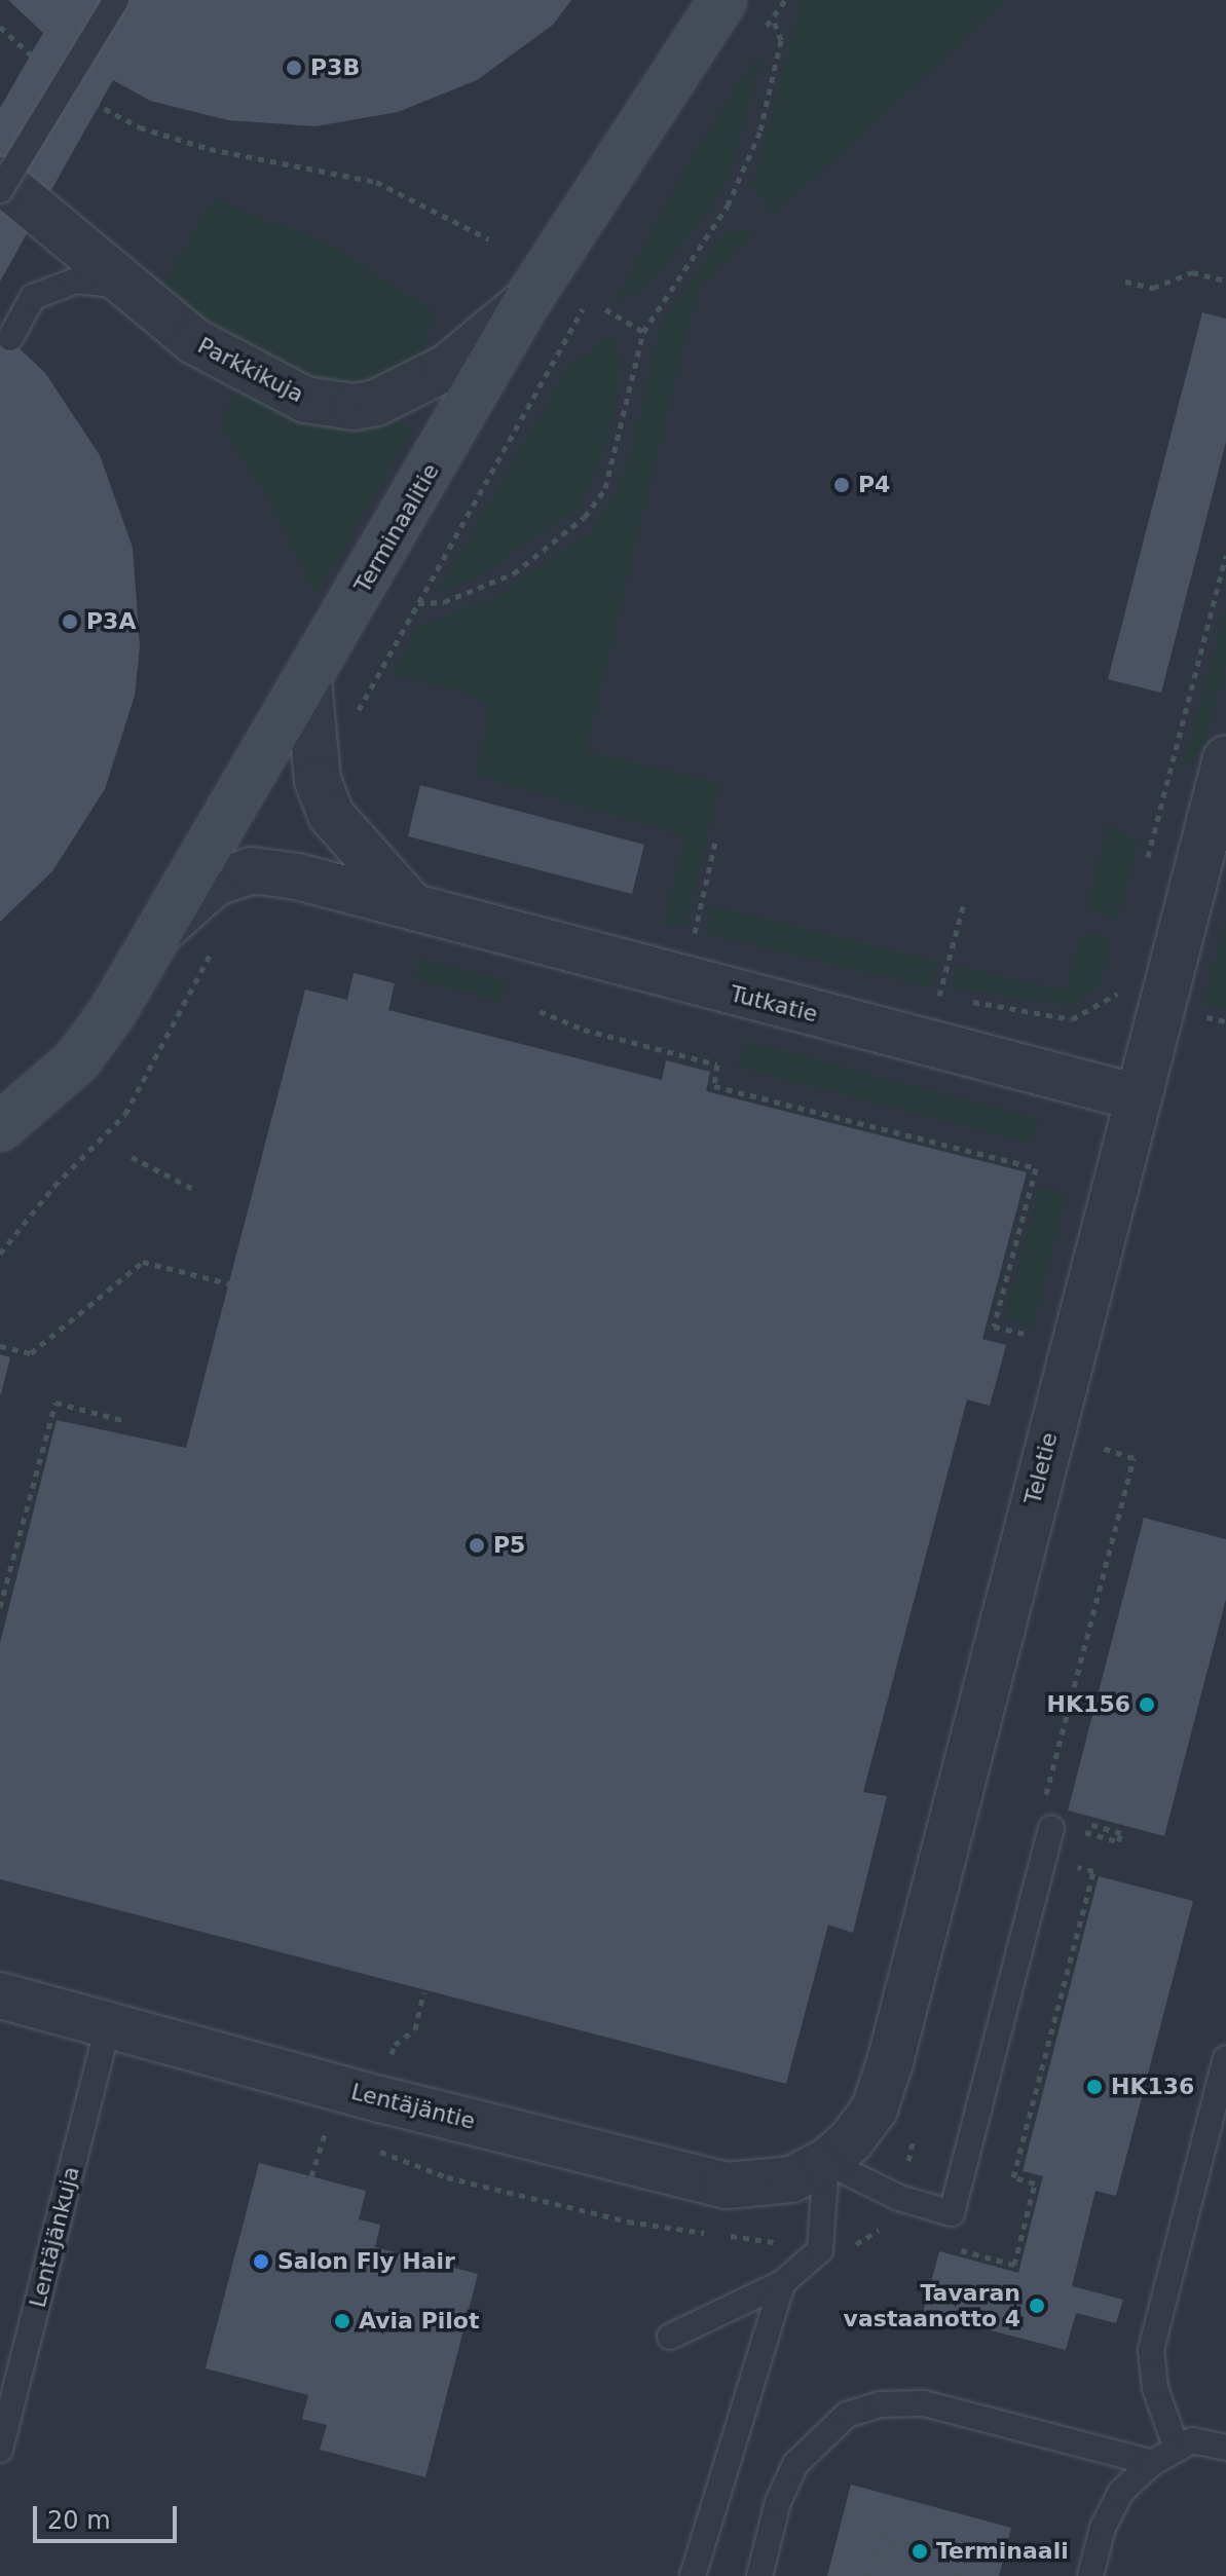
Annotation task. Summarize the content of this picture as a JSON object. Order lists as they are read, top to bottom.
{
  "streets": {
    "main road": ["Terminaalitie"],
    "street": [
      "Parkkikuja",
      "Tutkatie",
      "Teletie",
      "Lentäjäntie"
    ],
    "lane": ["Lentäjänkuja"]
  },
  "crossings": [
    ["Parkkikuja", "Terminaalitie"],
    ["Terminaalitie", "Tutkatie"],
    ["Tutkatie", "Teletie"],
    ["Teletie", "Lentäjäntie"],
    ["Lentäjäntie", "Lentäjänkuja"]
  ],
  "places": [
    "P3B",
    "P4",
    "P3A",
    "P5",
    "HK156",
    "HK136",
    "Salon Fly Hair",
    "Tavaran vastaanotto 4",
    "Avia Pilot",
    "Terminaali"
  ],
  "scale_bar": "20 m"
}
